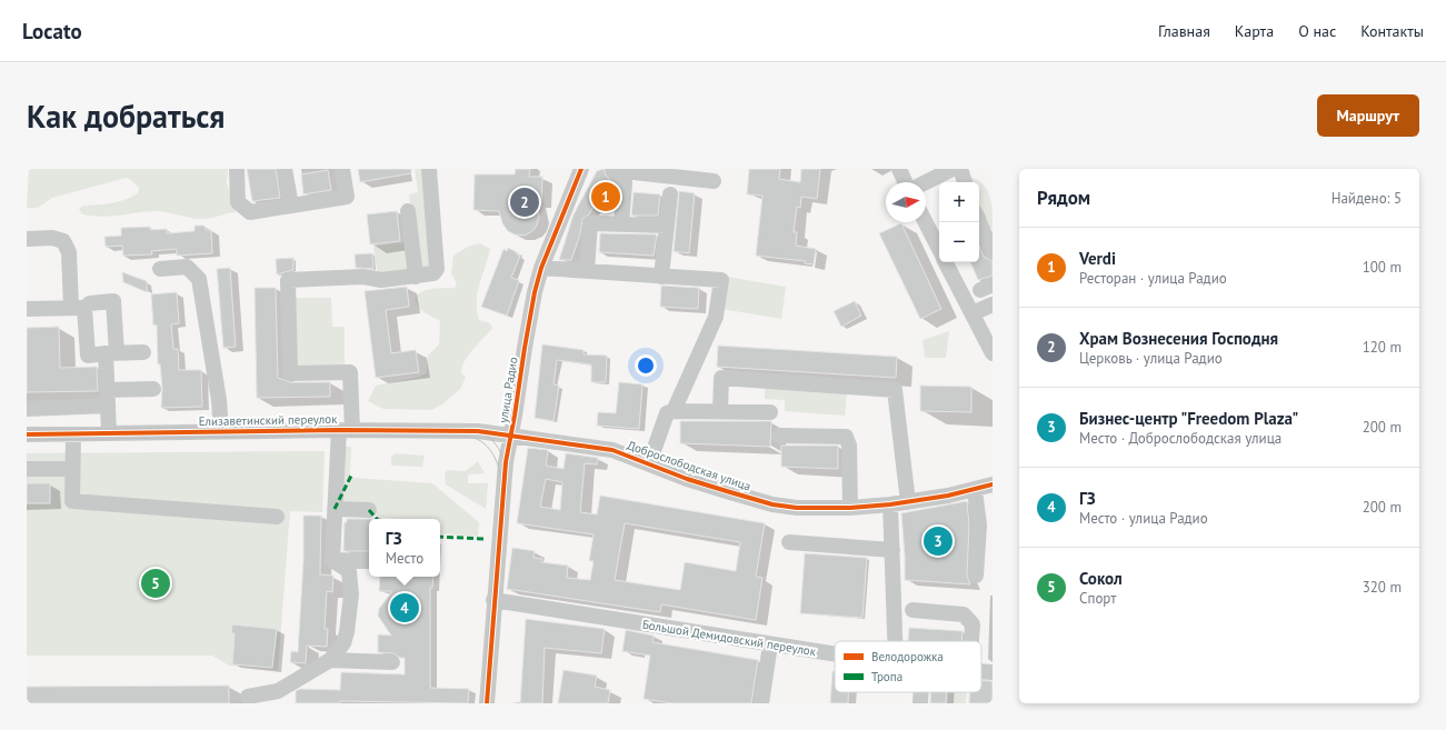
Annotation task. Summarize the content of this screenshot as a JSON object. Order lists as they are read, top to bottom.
{
  "streets": {
    "street": [
      "улица Радио",
      "Елизаветинский переулок",
      "Доброслободская улица",
      "Большой Демидовский переулок"
    ]
  },
  "crossings": [
    ["улица Радио", "Елизаветинский переулок"],
    ["улица Радио", "Доброслободская улица"],
    ["улица Радио", "Большой Демидовский переулок"],
    ["Елизаветинский переулок", "Доброслободская улица"]
  ],
  "legend": ["Велодорожка", "Тропа"],
  "north": "right",
  "page": {
    "header": "Locato",
    "nav": [
      "Главная",
      "Карта",
      "О нас",
      "Контакты"
    ],
    "buttons": "Маршрут",
    "title": "Как добраться",
    "heading": ["Рядом", "Найдено: 5"],
    "pins": [
      "1",
      "2",
      "3",
      "5",
      "4"
    ],
    "map_buttons": ["+", "−"],
    "list": [
      {
        "mark": "1",
        "name": "Verdi",
        "note": "Ресторан · улица Радио",
        "value": "100 m"
      },
      {
        "mark": "2",
        "name": "Храм Вознесения Господня",
        "note": "Церковь · улица Радио",
        "value": "120 m"
      },
      {
        "mark": "3",
        "name": "Бизнес-центр \"Freedom Plaza\"",
        "note": "Место · Доброслободская улица",
        "value": "200 m"
      },
      {
        "mark": "4",
        "name": "ГЗ",
        "note": "Место · улица Радио",
        "value": "200 m"
      },
      {
        "mark": "5",
        "name": "Сокол",
        "note": "Спорт",
        "value": "320 m"
      }
    ],
    "popup": ["ГЗ", "Место"]
  }
}
